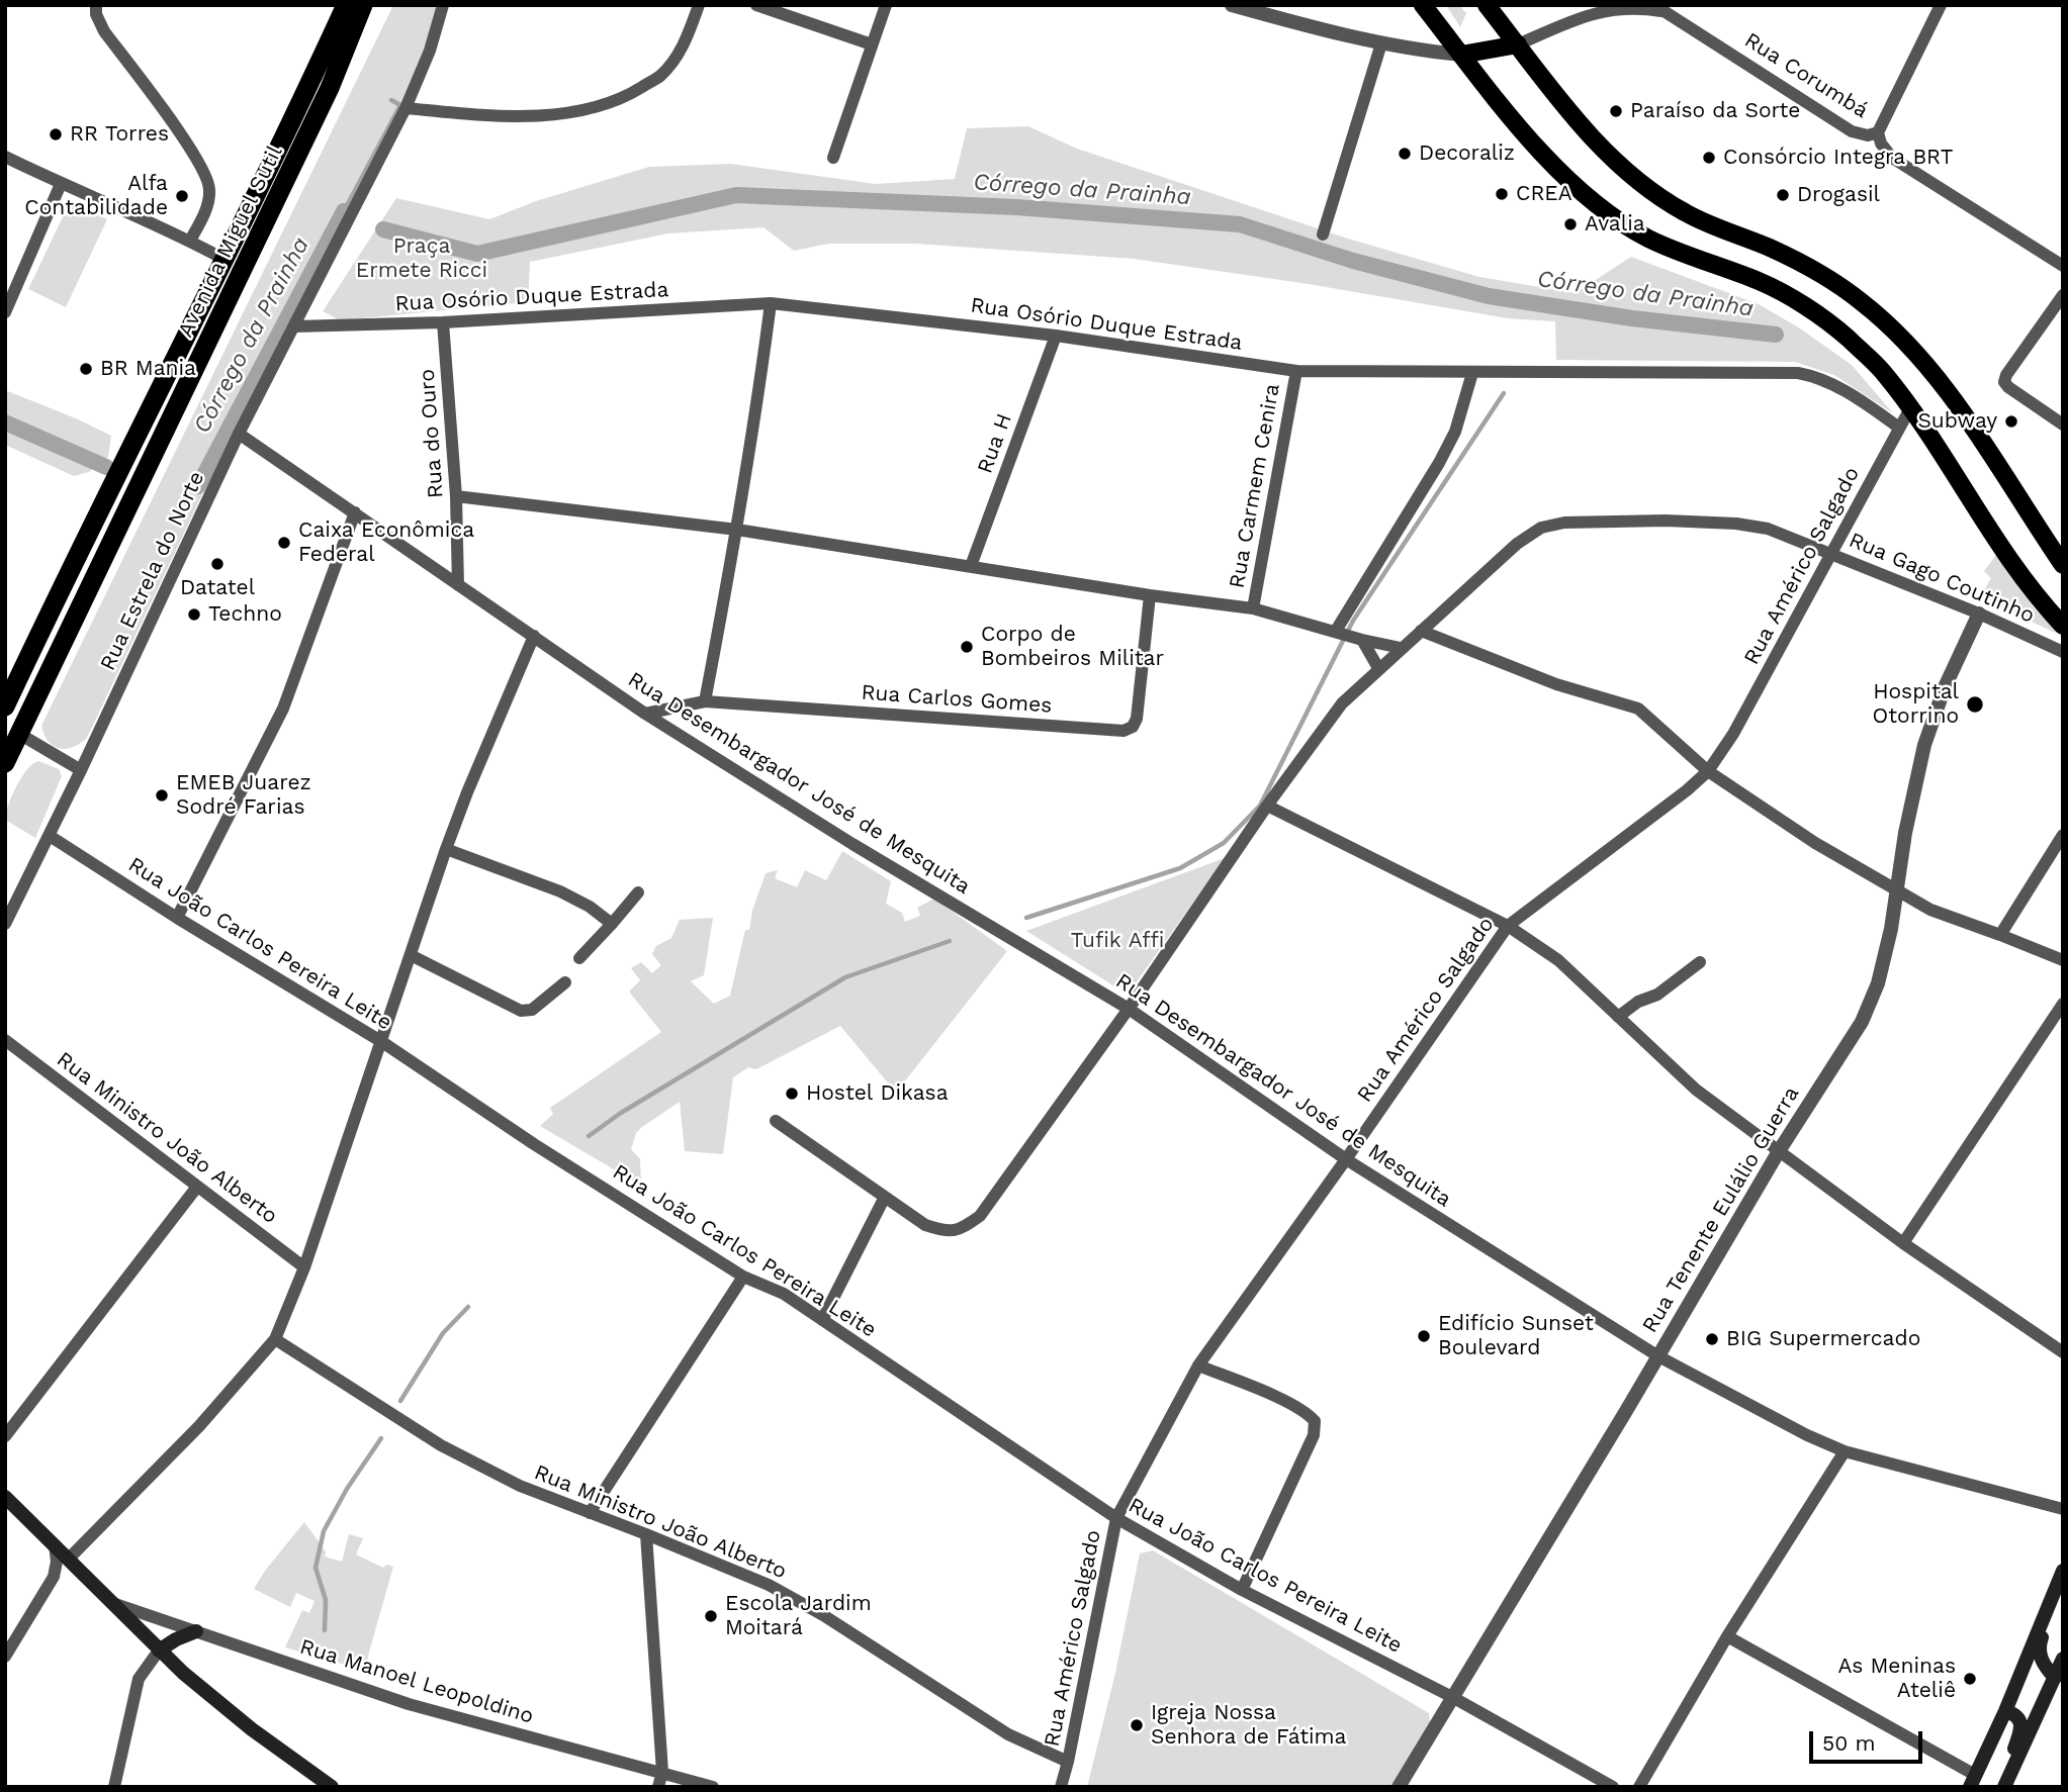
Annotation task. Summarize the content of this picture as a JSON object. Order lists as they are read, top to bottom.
{
  "streets": {
    "highway": ["Avenida Miguel Sutil"],
    "street": [
      "Rua Corumbá",
      "Rua Osório Duque Estrada",
      "Rua do Ouro",
      "Rua H",
      "Rua Carmem Cenira",
      "Rua Américo Salgado",
      "Rua Estrela do Norte",
      "Rua Gago Coutinho",
      "Rua Carlos Gomes",
      "Rua Desembargador José de Mesquita",
      "Rua João Carlos Pereira Leite",
      "Rua Ministro João Alberto",
      "Rua Tenente Eulálio Guerra",
      "Rua Manoel Leopoldino"
    ]
  },
  "crossings": [
    ["Rua Osório Duque Estrada", "Rua do Ouro"],
    ["Rua Osório Duque Estrada", "Rua H"],
    ["Rua Osório Duque Estrada", "Rua Carmem Cenira"],
    ["Rua Osório Duque Estrada", "Rua Américo Salgado"],
    ["Rua Osório Duque Estrada", "Rua Estrela do Norte"],
    ["Rua do Ouro", "Rua Desembargador José de Mesquita"],
    ["Rua Américo Salgado", "Rua Gago Coutinho"],
    ["Rua Américo Salgado", "Rua Desembargador José de Mesquita"],
    ["Rua Américo Salgado", "Rua João Carlos Pereira Leite"],
    ["Rua Américo Salgado", "Rua Ministro João Alberto"],
    ["Rua Estrela do Norte", "Rua Desembargador José de Mesquita"],
    ["Rua Estrela do Norte", "Rua João Carlos Pereira Leite"],
    ["Rua Gago Coutinho", "Rua Desembargador José de Mesquita"],
    ["Rua Gago Coutinho", "Rua Tenente Eulálio Guerra"],
    ["Rua Carlos Gomes", "Rua Desembargador José de Mesquita"],
    ["Rua Desembargador José de Mesquita", "Rua Tenente Eulálio Guerra"],
    ["Rua João Carlos Pereira Leite", "Rua Tenente Eulálio Guerra"]
  ],
  "water": ["Córrego da Prainha"],
  "parks": ["Praça Ermete Ricci", "Tufik Affi"],
  "places": [
    "Paraíso da Sorte",
    "RR Torres",
    "Decoraliz",
    "Consórcio Integra BRT",
    "CREA",
    "Drogasil",
    "Alfa Contabilidade",
    "Avalia",
    "BR Mania",
    "Subway",
    "Caixa Econômica Federal",
    "Datatel",
    "Techno",
    "Corpo de Bombeiros Militar",
    "Hospital Otorrino",
    "EMEB Juarez Sodré Farias",
    "Hostel Dikasa",
    "Edifício Sunset Boulevard",
    "BIG Supermercado",
    "Escola Jardim Moitará",
    "As Meninas Ateliê",
    "Igreja Nossa Senhora de Fátima"
  ],
  "scale_bar": "50 m"
}
